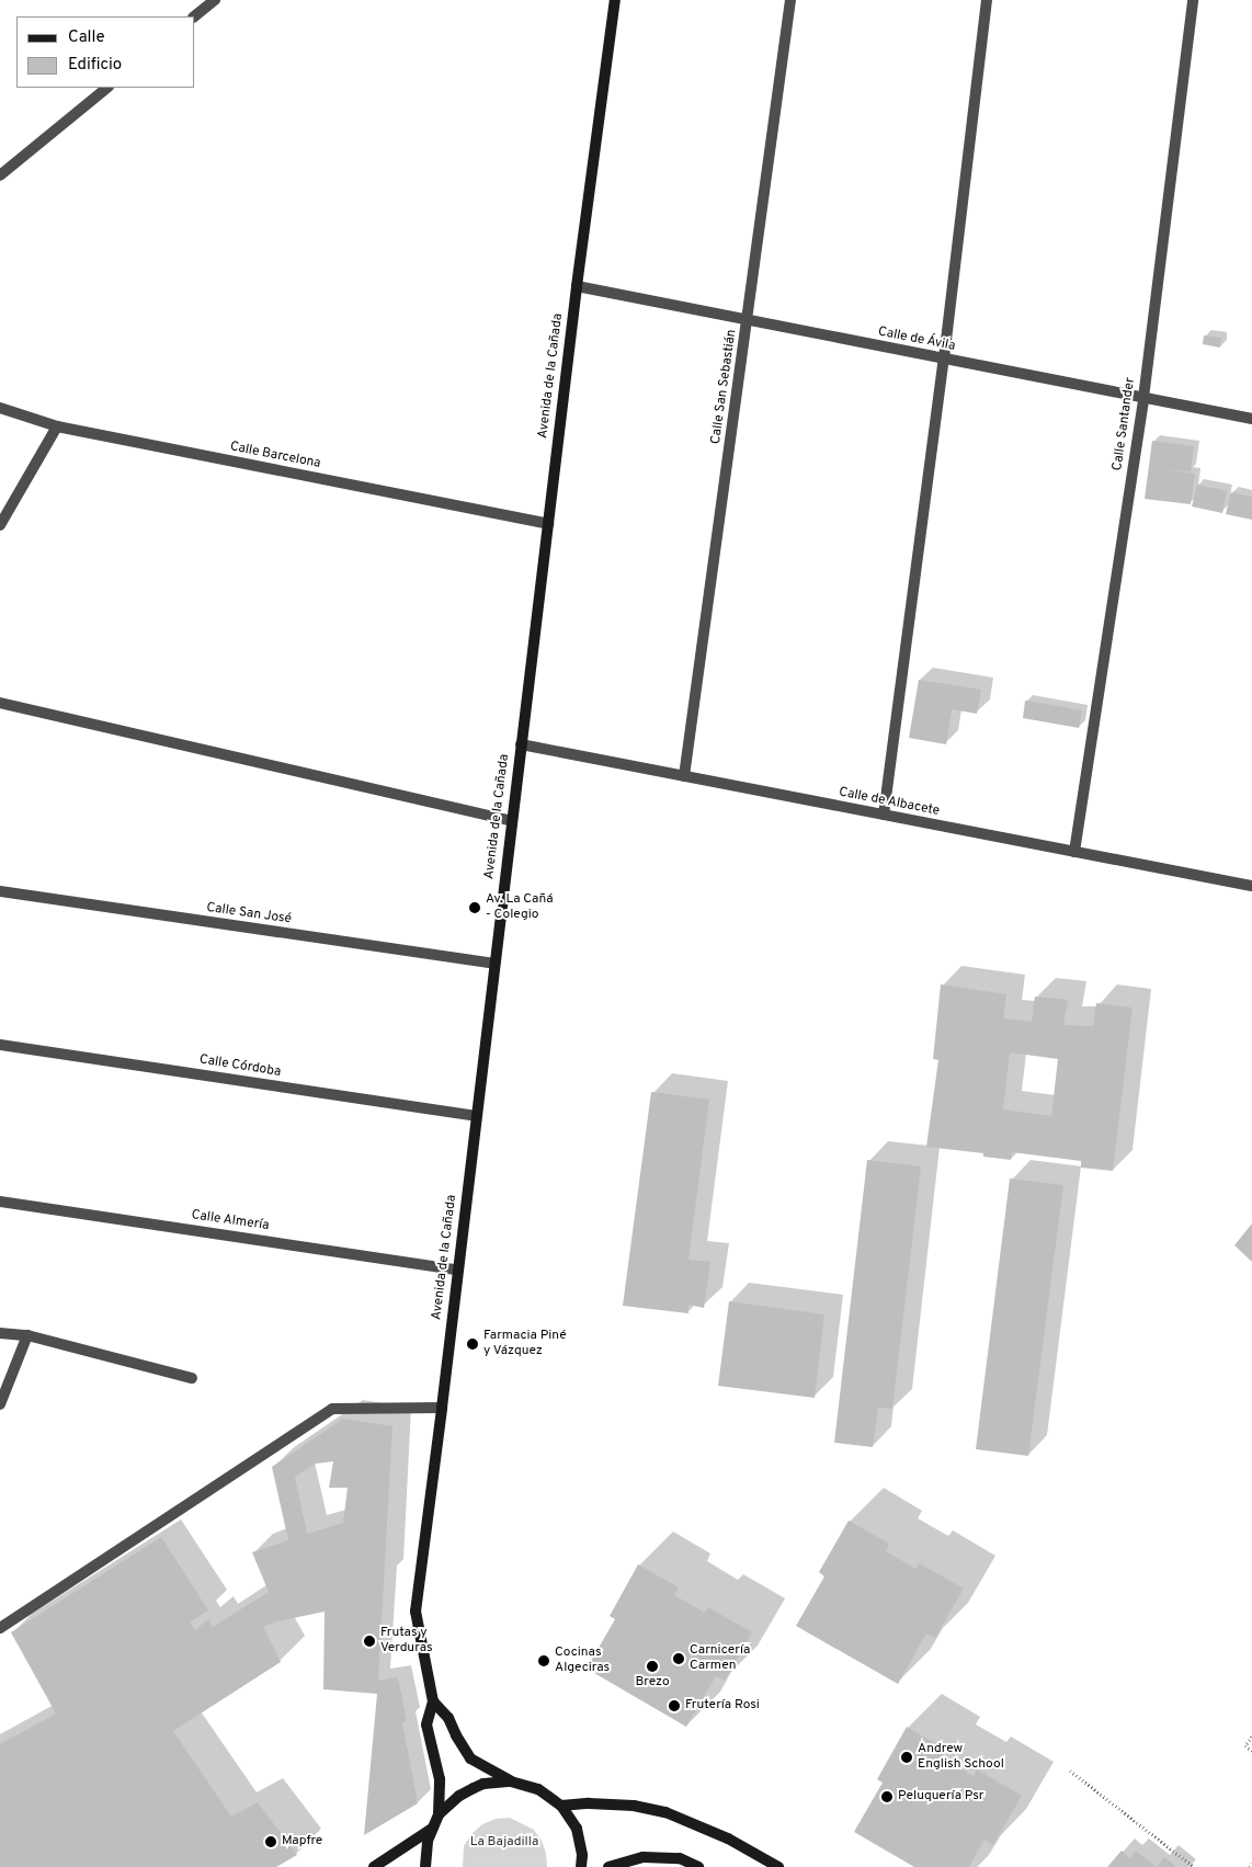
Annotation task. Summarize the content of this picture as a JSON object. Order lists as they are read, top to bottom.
{
  "streets": {
    "street": [
      "Calle de Ávila",
      "Avenida de la Cañada",
      "Calle San Sebastián",
      "Calle Santander",
      "Calle Barcelona",
      "Calle de Albacete",
      "Calle San José",
      "Calle Córdoba",
      "Calle Almería"
    ]
  },
  "crossings": [
    ["Calle de Ávila", "Avenida de la Cañada"],
    ["Calle de Ávila", "Calle San Sebastián"],
    ["Calle de Ávila", "Calle Santander"],
    ["Avenida de la Cañada", "Calle Barcelona"],
    ["Avenida de la Cañada", "Calle de Albacete"],
    ["Avenida de la Cañada", "Calle San José"],
    ["Avenida de la Cañada", "Calle Córdoba"],
    ["Avenida de la Cañada", "Calle Almería"],
    ["Calle San Sebastián", "Calle de Albacete"],
    ["Calle Santander", "Calle de Albacete"]
  ],
  "parks": ["La Bajadilla"],
  "places": [
    "Av. La Cañá - Colegio",
    "Farmacia Piné y Vázquez",
    "Frutas y Verduras",
    "Carnicería Carmen",
    "Cocinas Algeciras",
    "Brezo",
    "Frutería Rosi",
    "Andrew English School",
    "Peluquería Psr",
    "Mapfre"
  ],
  "legend": ["Calle", "Edificio"]
}
